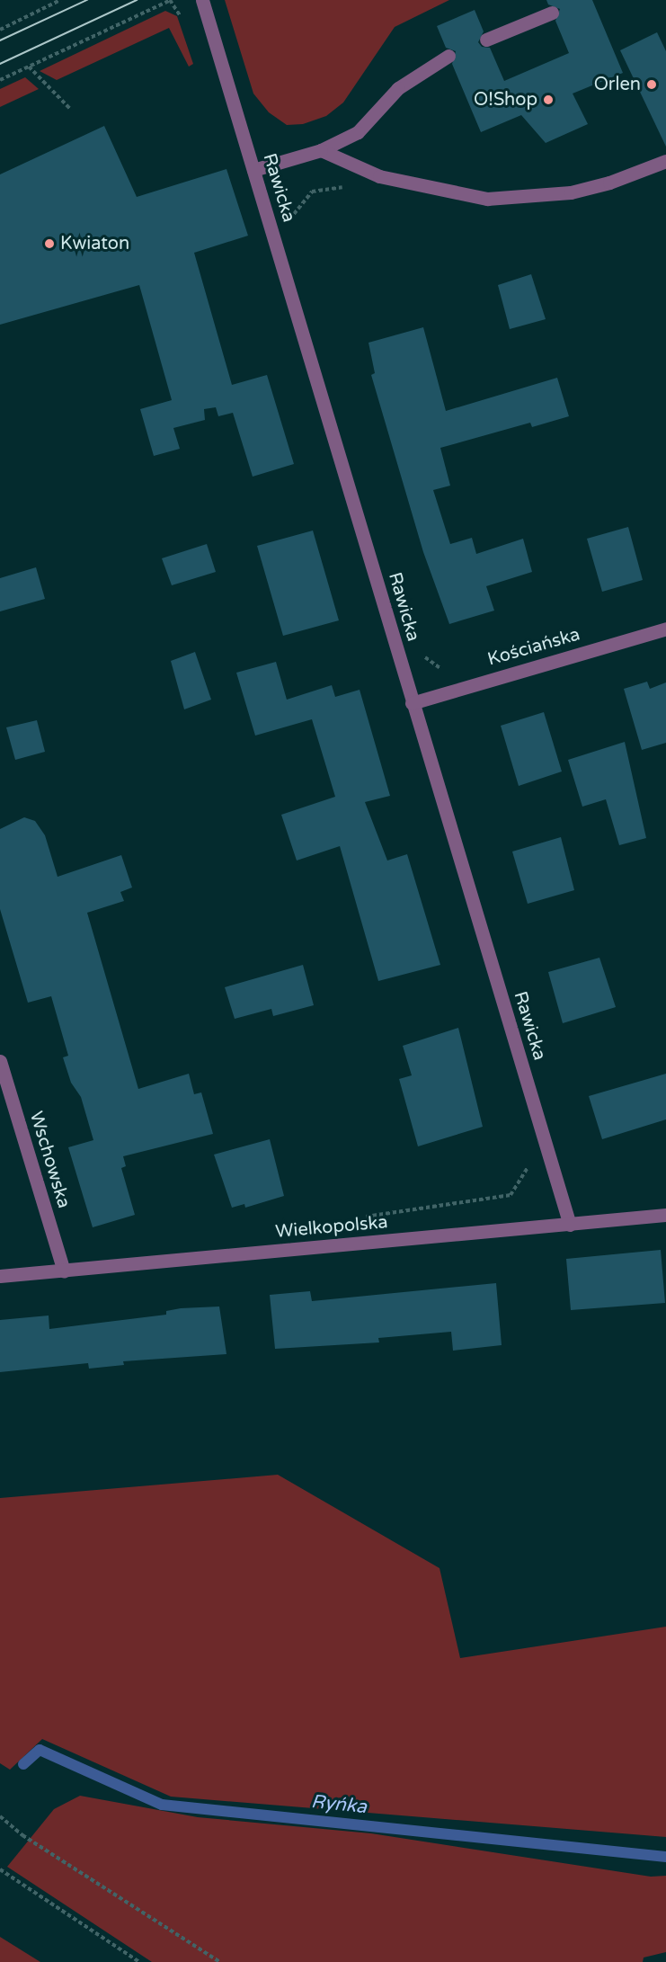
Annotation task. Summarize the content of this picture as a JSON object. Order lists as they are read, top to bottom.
{
  "streets": {
    "street": [
      "Rawicka",
      "Kościańska",
      "Wschowska",
      "Wielkopolska"
    ]
  },
  "crossings": [
    ["Rawicka", "Kościańska"],
    ["Rawicka", "Wielkopolska"],
    ["Wschowska", "Wielkopolska"]
  ],
  "water": ["Ryńka"],
  "places": ["Orlen", "O!Shop", "Kwiaton"]
}
